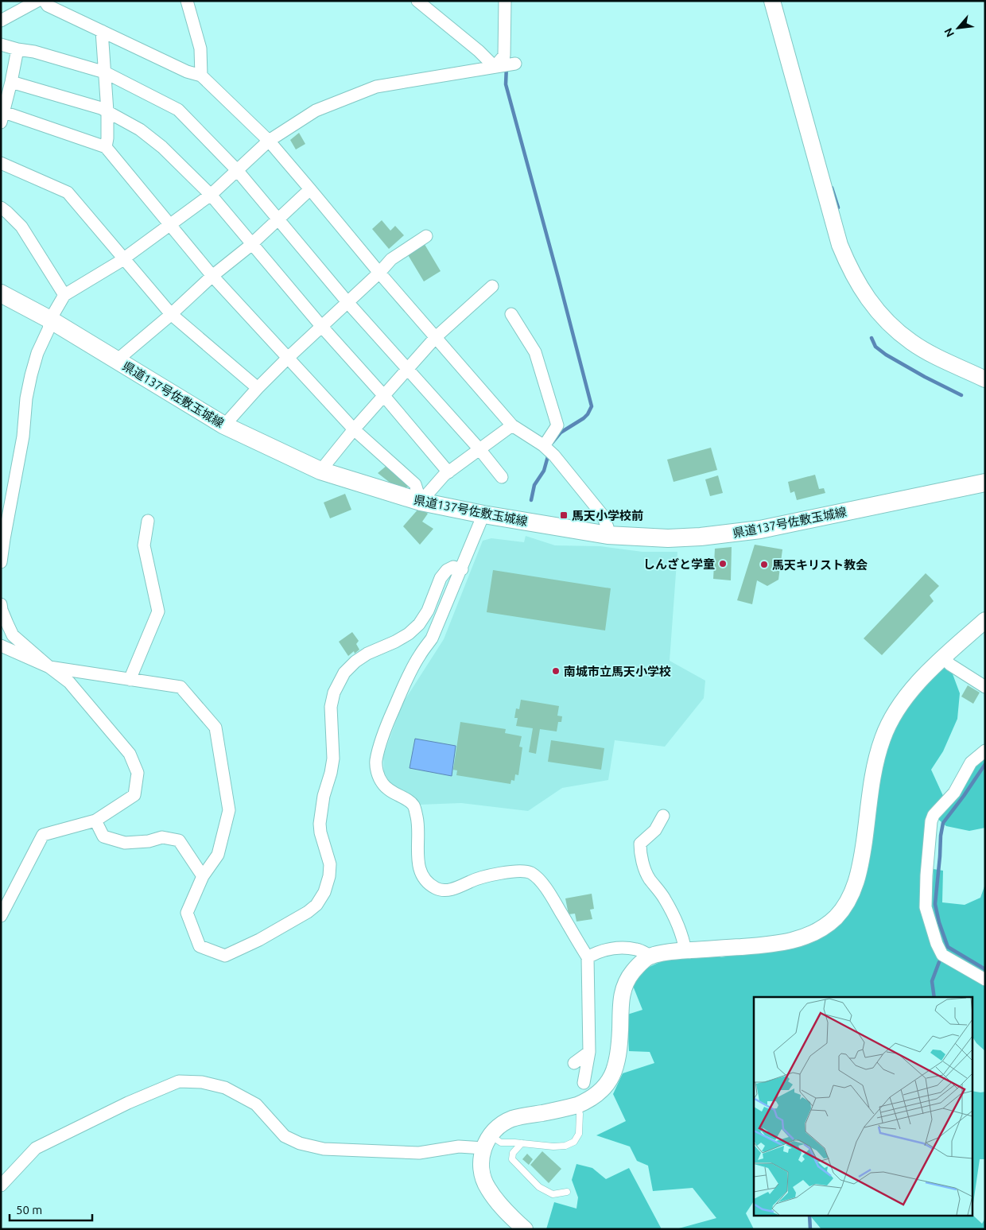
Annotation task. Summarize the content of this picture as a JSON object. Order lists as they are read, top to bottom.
{
  "streets": {
    "main road": ["県道137号佐敷玉城線"]
  },
  "places": {
    "transit": ["馬天小学校前"],
    "other": ["しんざと学童", "馬天キリスト教会", "南城市立馬天小学校"]
  },
  "scale_bar": "50 m",
  "north": "bottom left"
}
